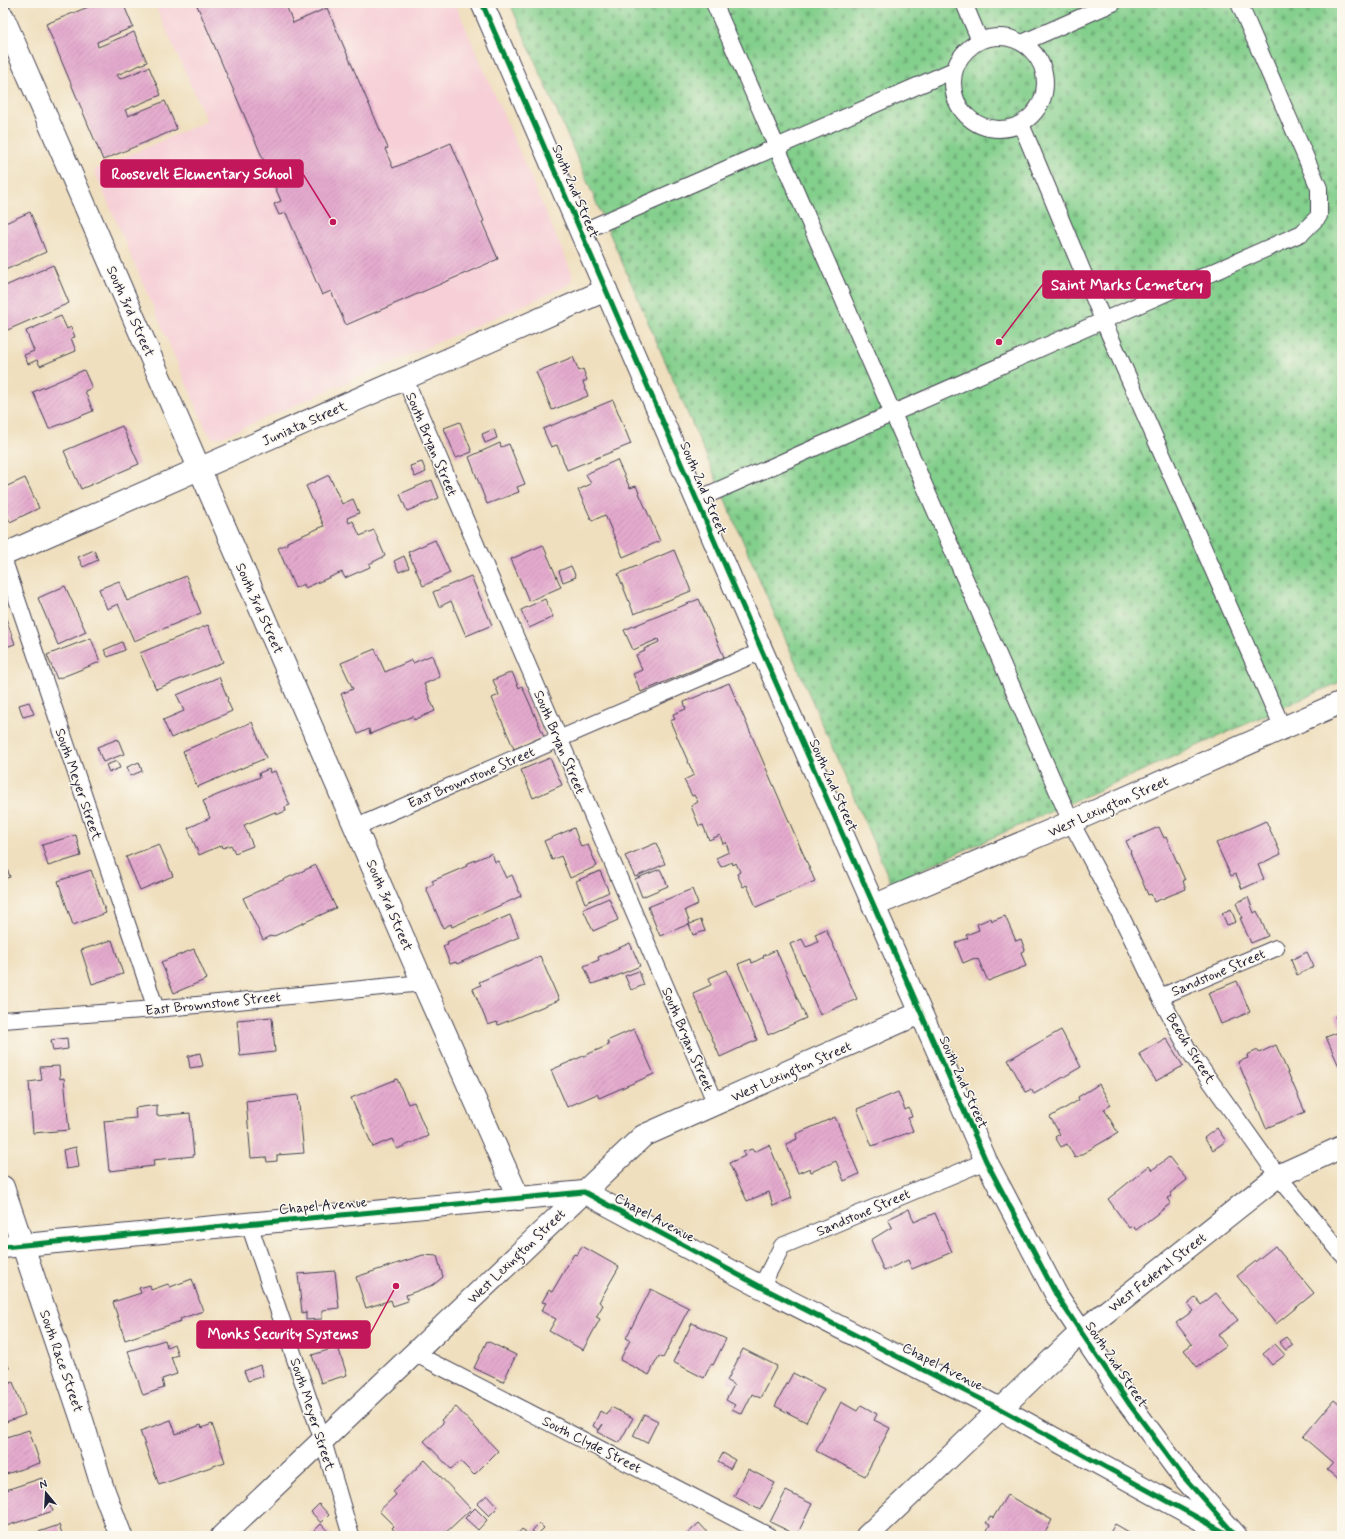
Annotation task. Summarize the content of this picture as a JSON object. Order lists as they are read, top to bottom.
{
  "streets": {
    "street": [
      "South 2nd Street",
      "South 3rd Street",
      "Juniata Street",
      "West Lexington Street",
      "Chapel Avenue",
      "West Federal Street",
      "South Race Street"
    ],
    "lane": [
      "South Bryan Street",
      "East Brownstone Street",
      "South Meyer Street",
      "Sandstone Street",
      "Beech Street",
      "South Clyde Street"
    ]
  },
  "crossings": [
    ["South 2nd Street", "Juniata Street"],
    ["South 2nd Street", "East Brownstone Street"],
    ["South 2nd Street", "West Lexington Street"],
    ["South 2nd Street", "Sandstone Street"],
    ["South 2nd Street", "West Federal Street"],
    ["South 3rd Street", "Juniata Street"],
    ["South 3rd Street", "East Brownstone Street"],
    ["South 3rd Street", "Chapel Avenue"],
    ["Juniata Street", "South Bryan Street"],
    ["Juniata Street", "South Meyer Street"],
    ["South Bryan Street", "East Brownstone Street"],
    ["South Bryan Street", "West Lexington Street"],
    ["East Brownstone Street", "South Meyer Street"],
    ["South Meyer Street", "West Lexington Street"],
    ["South Meyer Street", "Chapel Avenue"],
    ["West Lexington Street", "Beech Street"],
    ["West Lexington Street", "Chapel Avenue"],
    ["West Lexington Street", "South Clyde Street"],
    ["Sandstone Street", "Beech Street"],
    ["Sandstone Street", "Chapel Avenue"],
    ["Beech Street", "West Federal Street"],
    ["Chapel Avenue", "West Federal Street"],
    ["Chapel Avenue", "South Race Street"]
  ],
  "places": ["Roosevelt Elementary School", "Saint Marks Cemetery", "Monks Security Systems"],
  "north": "top"
}
